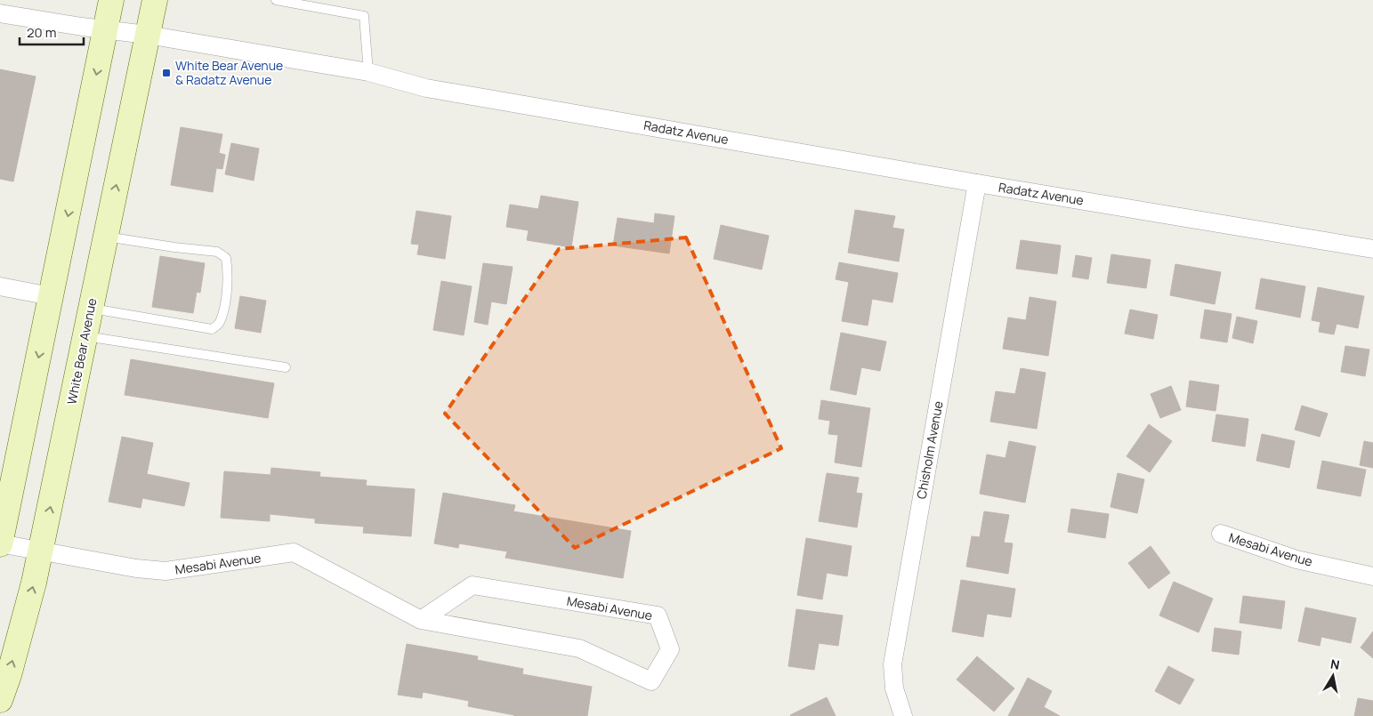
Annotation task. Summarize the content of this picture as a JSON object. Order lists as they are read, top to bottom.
{
  "streets": {
    "main road": ["White Bear Avenue"],
    "street": ["Radatz Avenue", "Chisholm Avenue", "Mesabi Avenue"]
  },
  "crossings": [
    ["Radatz Avenue", "White Bear Avenue"],
    ["Radatz Avenue", "Chisholm Avenue"],
    ["White Bear Avenue", "Mesabi Avenue"]
  ],
  "places": {
    "transit": ["White Bear Avenue & Radatz Avenue"]
  },
  "scale_bar": "20 m",
  "north": "top"
}
